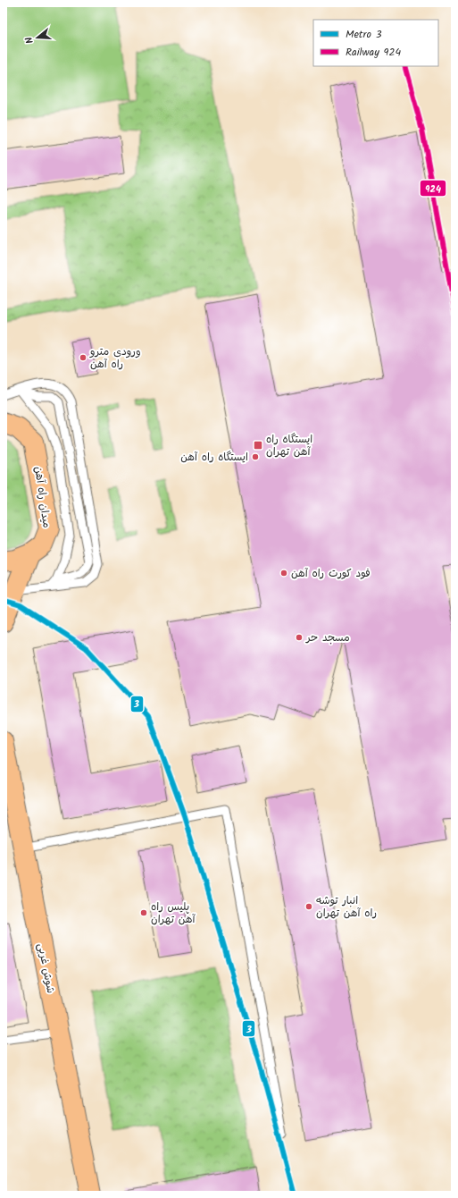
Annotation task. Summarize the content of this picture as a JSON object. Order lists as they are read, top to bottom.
{
  "streets": {
    "main road": ["میدان راه آهن", "شوش غربی"]
  },
  "places": {
    "other": [
      "ورودی مترو راه آهن",
      "ایستگاه راه آهن",
      "فود کورت راه آهن",
      "مسجد حر",
      "انبار توشه راه آهن تهران",
      "پلیس راه آهن تهران"
    ],
    "transit": ["ایستگاه راه آهن تهران"]
  },
  "lines": ["rail line 924", "metro line 3"],
  "legend": ["Metro 3", "Railway 924"],
  "north": "left"
}
